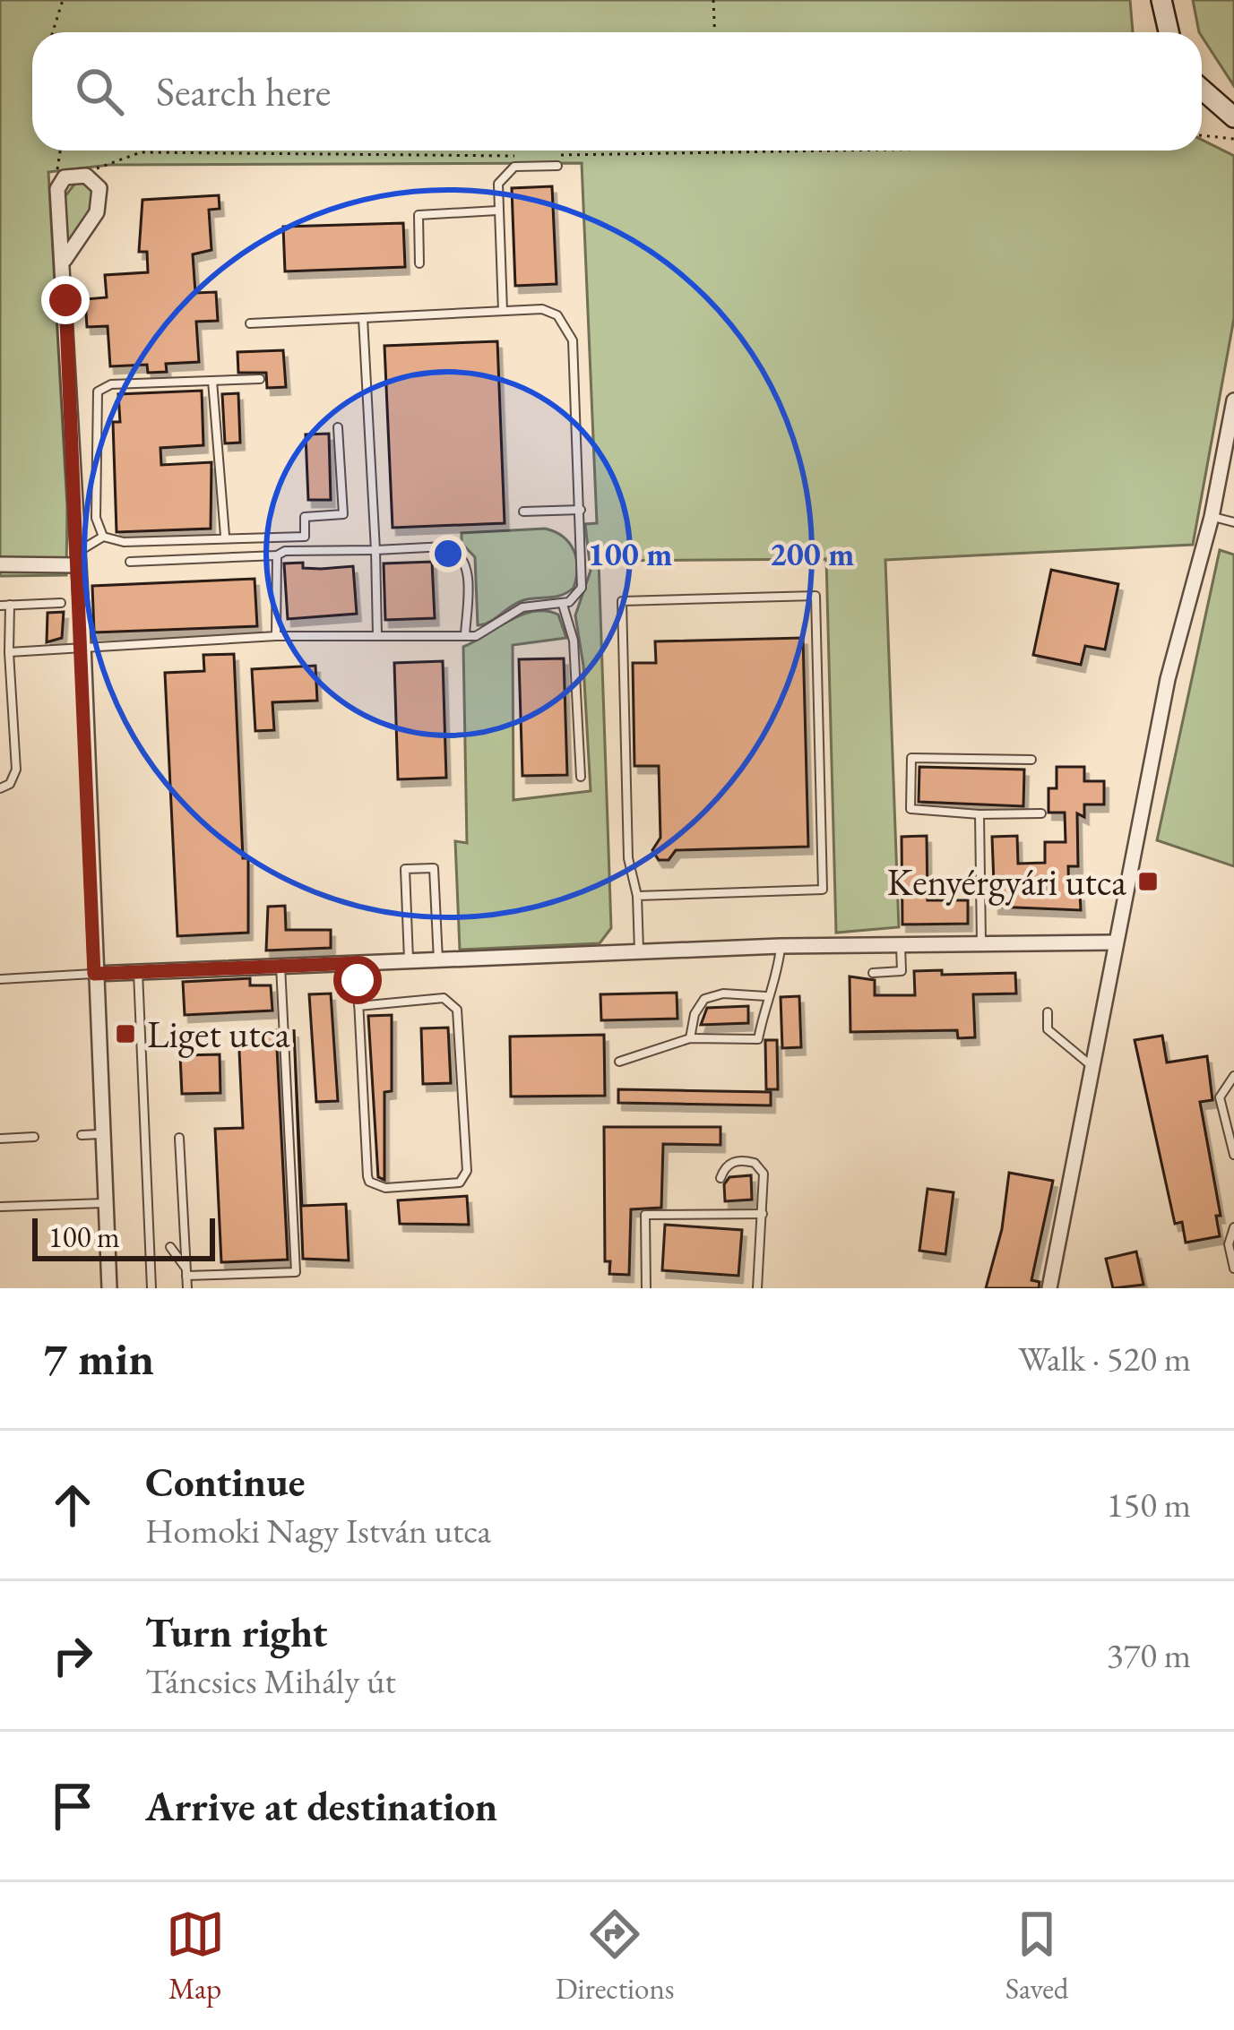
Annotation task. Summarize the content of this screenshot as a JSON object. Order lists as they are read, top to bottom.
{
  "places": {
    "transit": ["Kenyérgyári utca", "Liget utca"]
  },
  "scale_bar": "100 m",
  "page": {
    "search": "Search here",
    "scale": "100 m",
    "heading": ["7 min", "Walk · 520 m"],
    "list": [
      ["Continue", "Homoki Nagy István utca", "150 m"],
      ["Turn right", "Táncsics Mihály út", "370 m"],
      "Arrive at destination"
    ],
    "nav": ["Map", "Directions", "Saved"]
  },
  "rings": ["100 m", "200 m"]
}
